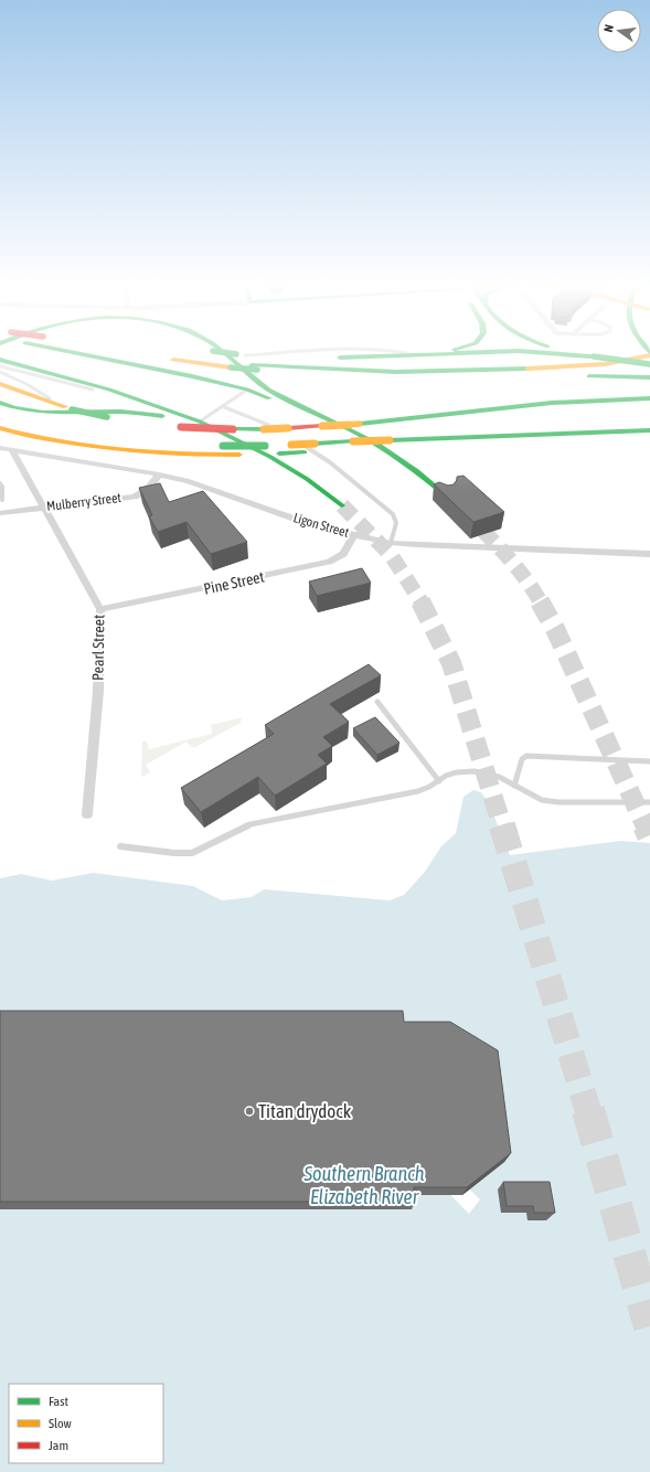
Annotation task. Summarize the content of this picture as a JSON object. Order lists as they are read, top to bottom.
{
  "streets": {
    "street": [
      "Mulberry Street",
      "Ligon Street",
      "Pine Street",
      "Pearl Street"
    ]
  },
  "crossings": [
    ["Mulberry Street", "Ligon Street"],
    ["Mulberry Street", "Pearl Street"],
    ["Ligon Street", "Pine Street"],
    ["Ligon Street", "Pearl Street"],
    ["Pine Street", "Pearl Street"]
  ],
  "water": ["Southern Branch Elizabeth River"],
  "places": ["Titan drydock"],
  "legend": ["Fast", "Slow", "Jam"],
  "north": "left"
}
